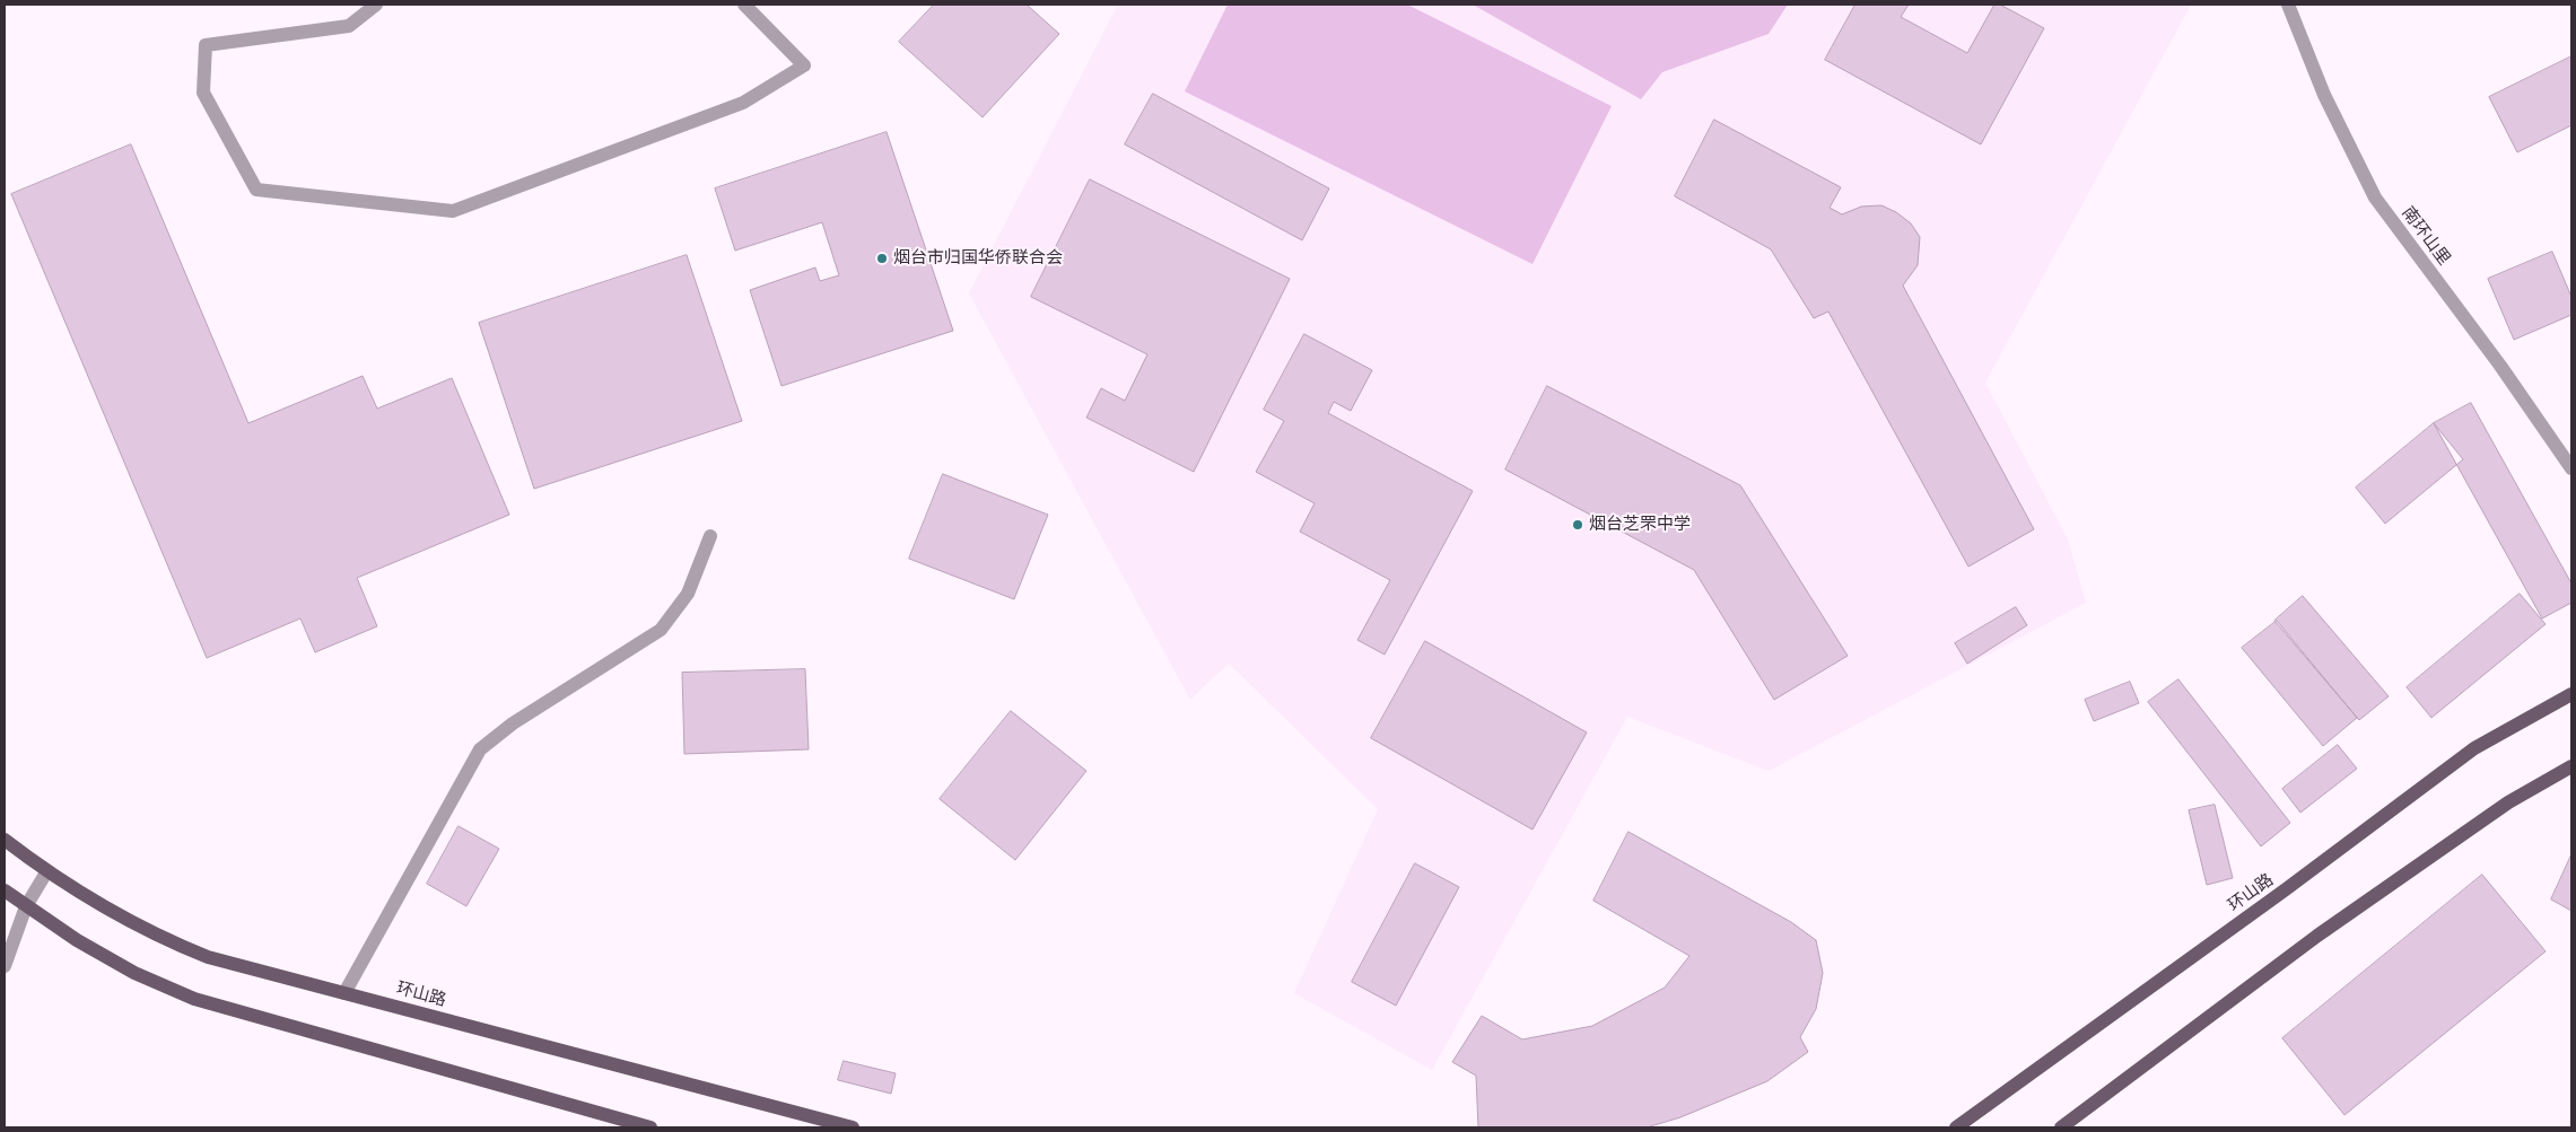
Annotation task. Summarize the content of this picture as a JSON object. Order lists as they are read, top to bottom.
{
  "streets": {
    "main road": ["环山路"],
    "street": ["南环山里"]
  },
  "places": ["烟台市归国华侨联合会", "烟台芝罘中学"]
}
